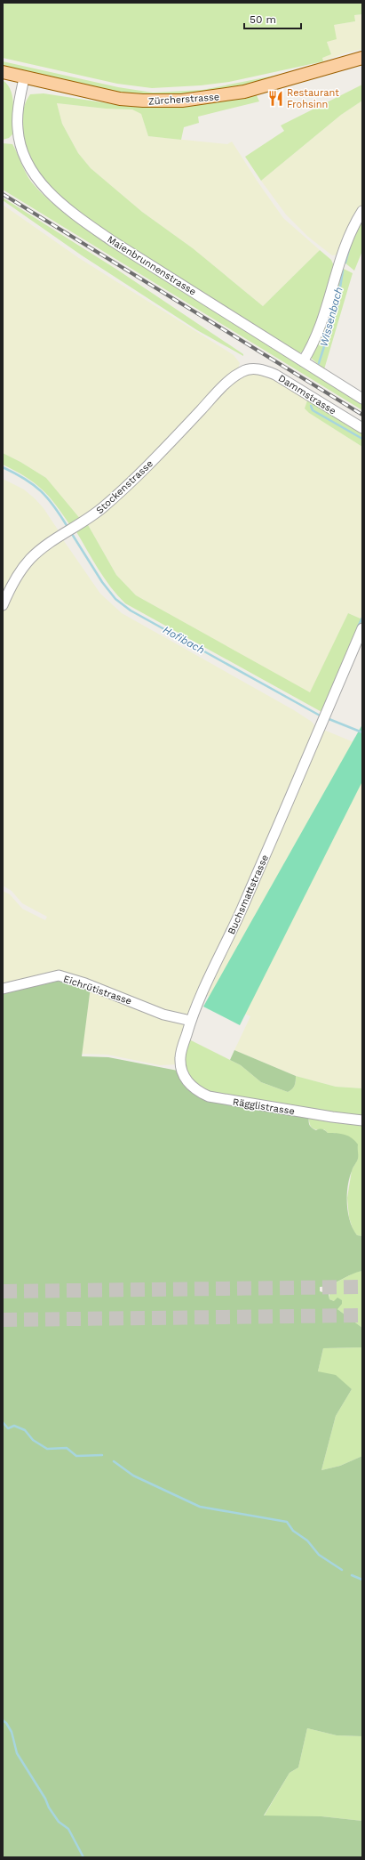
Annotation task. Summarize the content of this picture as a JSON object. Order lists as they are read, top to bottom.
{
  "streets": {
    "main road": ["Zürcherstrasse"],
    "street": [
      "Maienbrunnenstrasse",
      "Dammstrasse",
      "Stockenstrasse",
      "Buchsmattstrasse",
      "Eichrütistrasse",
      "Rägglistrasse"
    ]
  },
  "crossings": [
    ["Zürcherstrasse", "Maienbrunnenstrasse"],
    ["Dammstrasse", "Stockenstrasse"],
    ["Buchsmattstrasse", "Eichrütistrasse"],
    ["Buchsmattstrasse", "Rägglistrasse"]
  ],
  "water": ["Wissenbach", "Hofibach"],
  "places": {
    "restaurant": ["Restaurant Frohsinn"]
  },
  "scale_bar": "50 m"
}
